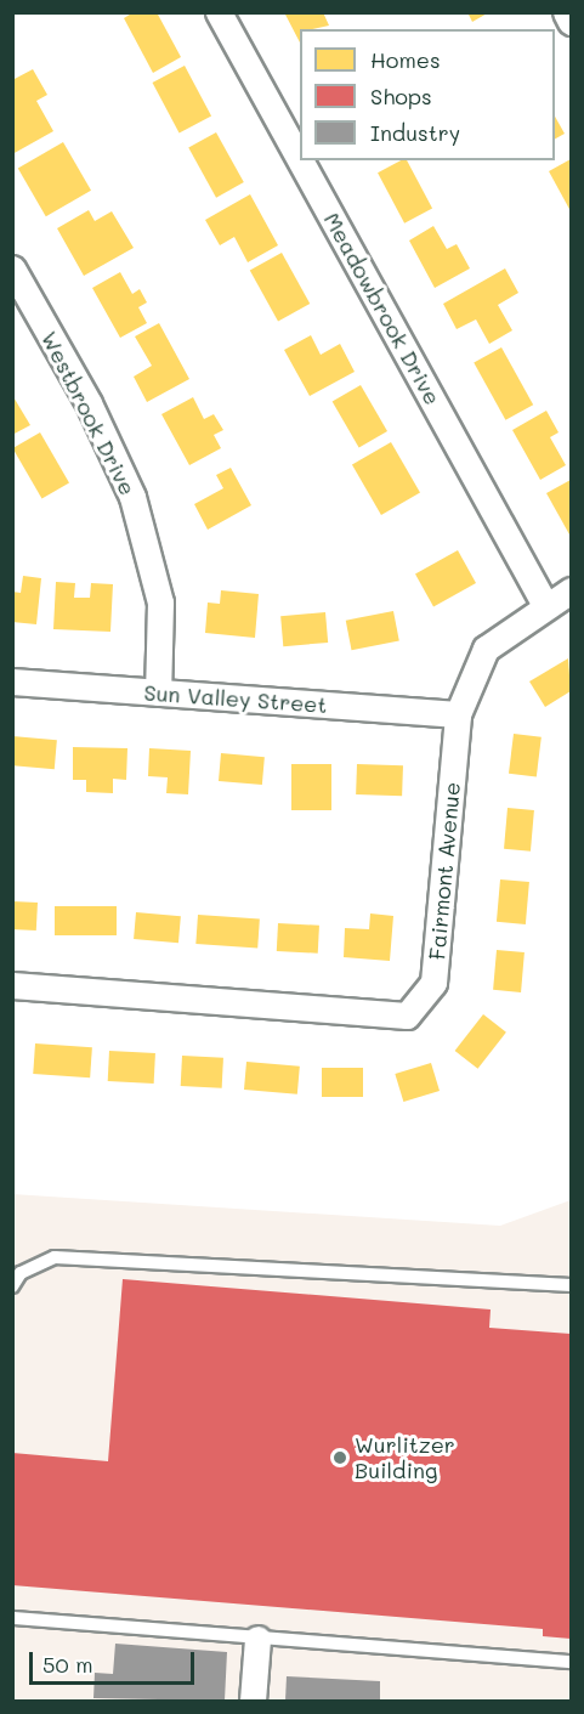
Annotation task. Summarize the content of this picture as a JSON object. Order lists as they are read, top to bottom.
{
  "streets": {
    "street": [
      "Meadowbrook Drive",
      "Westbrook Drive",
      "Sun Valley Street",
      "Fairmont Avenue"
    ]
  },
  "crossings": [
    ["Meadowbrook Drive", "Fairmont Avenue"],
    ["Westbrook Drive", "Sun Valley Street"],
    ["Sun Valley Street", "Fairmont Avenue"]
  ],
  "places": ["Wurlitzer Building"],
  "legend": ["Homes", "Shops", "Industry"],
  "scale_bar": "50 m"
}
